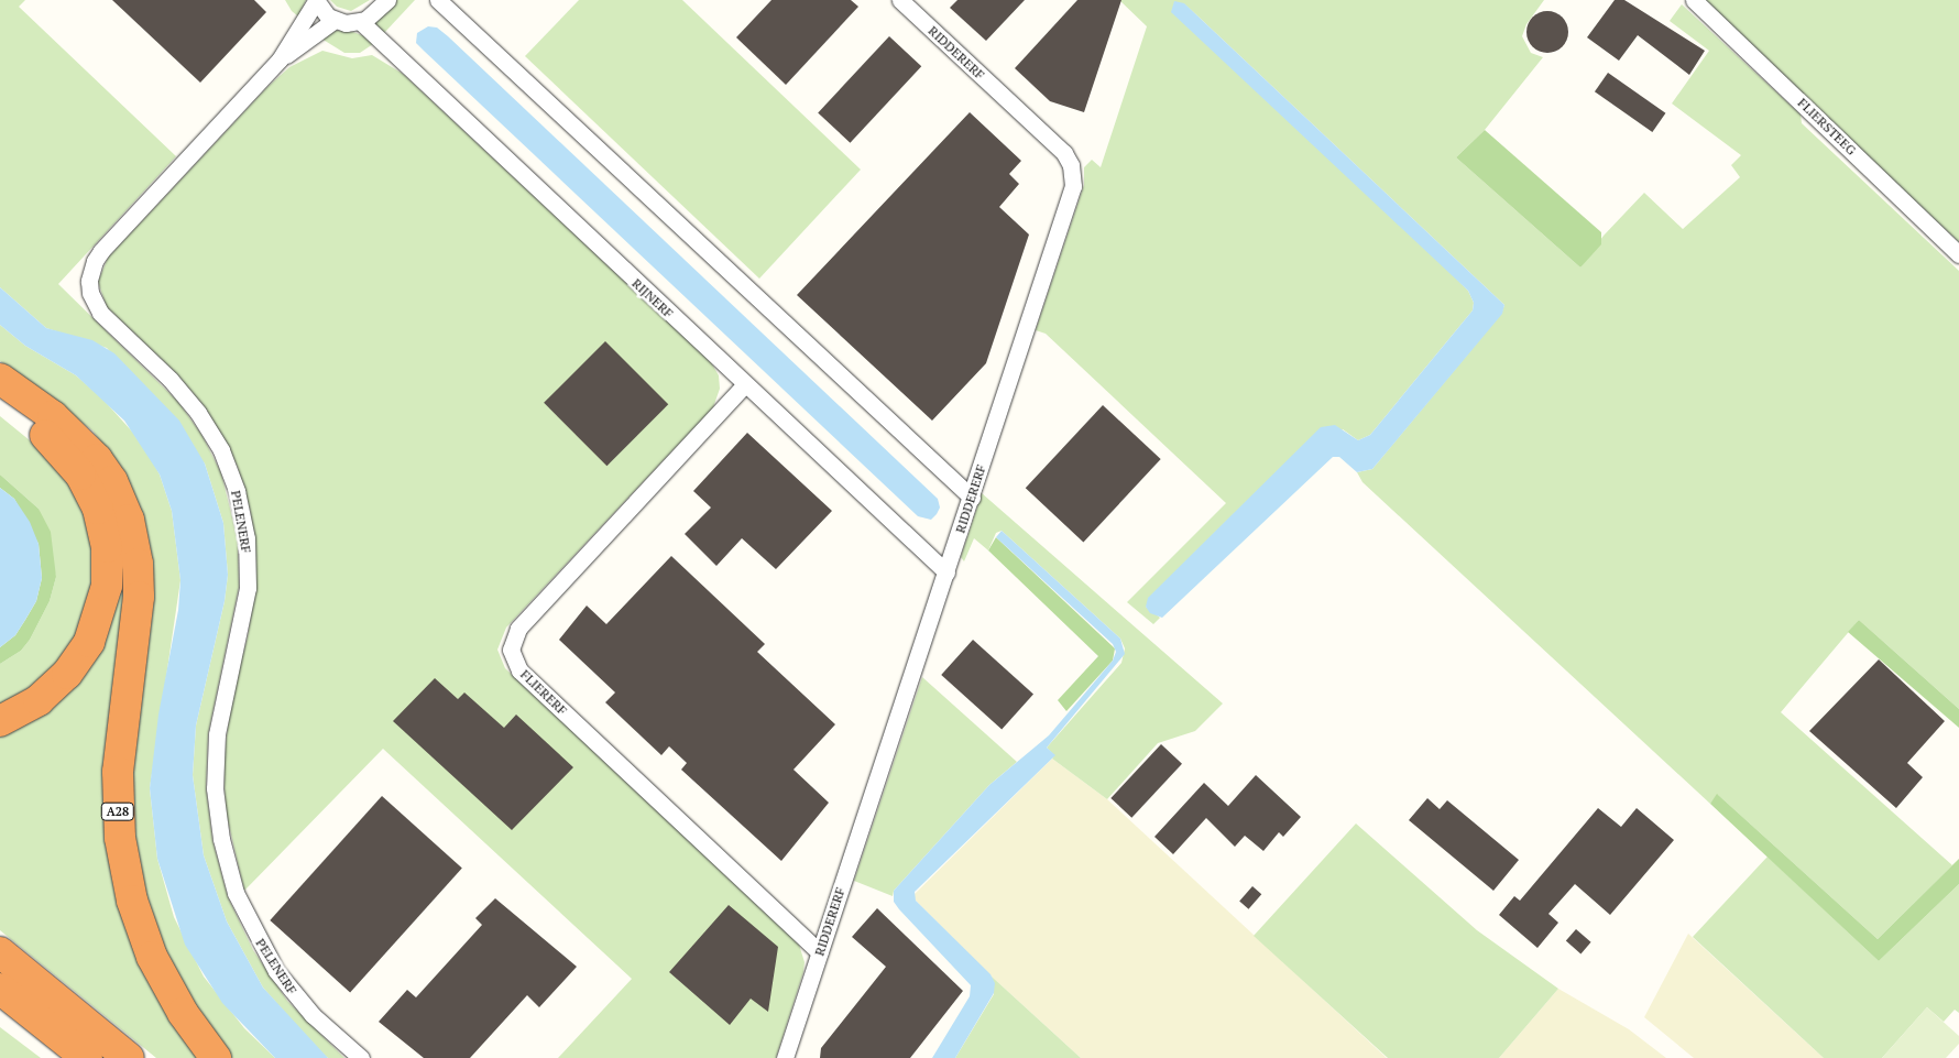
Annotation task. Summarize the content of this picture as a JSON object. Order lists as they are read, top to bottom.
{
  "streets": {
    "highway": ["A28"],
    "street": [
      "RIDDERERF",
      "FLIERSTEEG",
      "RIJNERF",
      "PELENERF",
      "FLIERERF"
    ]
  },
  "crossings": [
    ["RIDDERERF", "RIJNERF"],
    ["RIDDERERF", "FLIERERF"],
    ["RIJNERF", "FLIERERF"]
  ]
}
